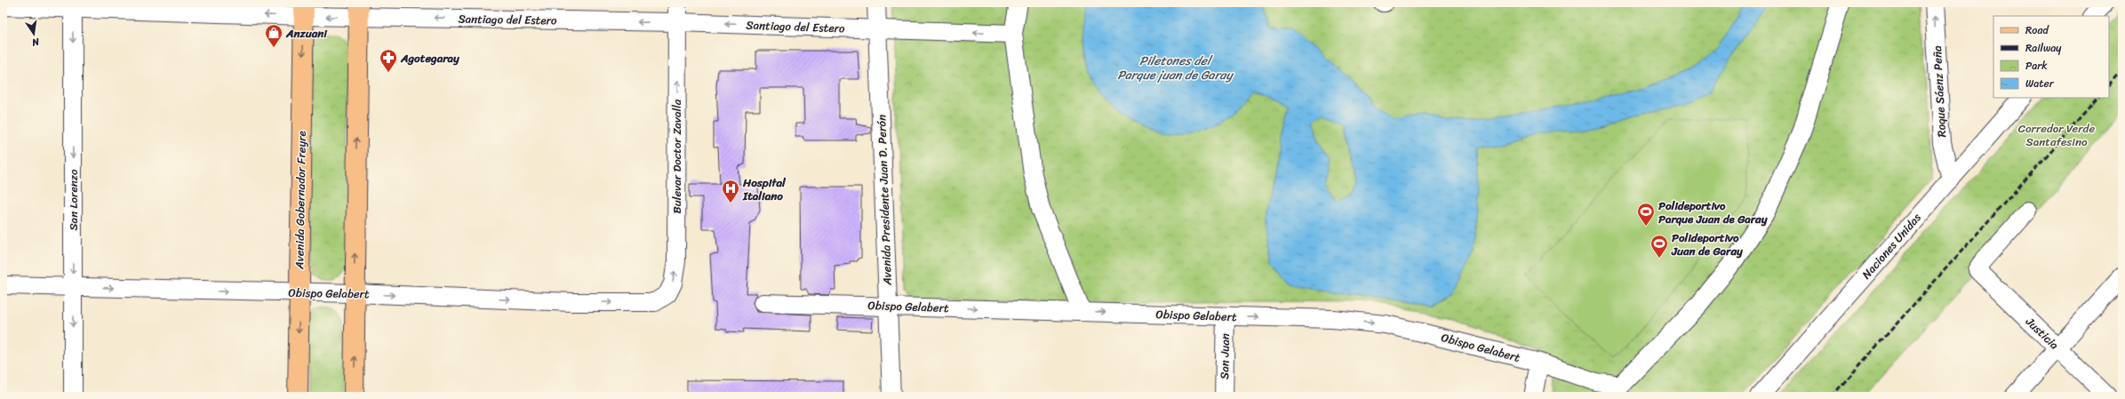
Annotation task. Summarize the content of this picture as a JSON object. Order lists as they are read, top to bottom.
{
  "streets": {
    "main road": ["Avenida Gobernador Freyre"],
    "street": [
      "Santiago del Estero",
      "Roque Sáenz Peña",
      "Bulevar Doctor Zavalla",
      "San Lorenzo",
      "Avenida Presidente Juan D. Perón",
      "Naciones Unidas",
      "Obispo Gelabert",
      "Justicia",
      "San Juan"
    ]
  },
  "crossings": [
    ["Santiago del Estero", "Bulevar Doctor Zavalla"],
    ["Santiago del Estero", "San Lorenzo"],
    ["Santiago del Estero", "Avenida Gobernador Freyre"],
    ["Santiago del Estero", "Avenida Presidente Juan D. Perón"],
    ["Roque Sáenz Peña", "Naciones Unidas"],
    ["Bulevar Doctor Zavalla", "Obispo Gelabert"],
    ["San Lorenzo", "Obispo Gelabert"],
    ["Avenida Gobernador Freyre", "Obispo Gelabert"],
    ["Avenida Presidente Juan D. Perón", "Obispo Gelabert"],
    ["Obispo Gelabert", "San Juan"]
  ],
  "one_way": [
    "Santiago del Estero",
    "Roque Sáenz Peña",
    "Bulevar Doctor Zavalla",
    "San Lorenzo",
    "Obispo Gelabert"
  ],
  "water": ["Piletones del Parque juan de Garay"],
  "parks": ["Corredor Verde Santafesino"],
  "places": {
    "shop": ["Anzuani"],
    "pharmacy": ["Agotegaray"],
    "hospital": ["Hospital Italiano"],
    "sports": ["Polideportivo Parque Juan de Garay", "Polideportivo Juan de Garay"]
  },
  "legend": [
    "Road",
    "Railway",
    "Park",
    "Water"
  ],
  "north": "bottom"
}
